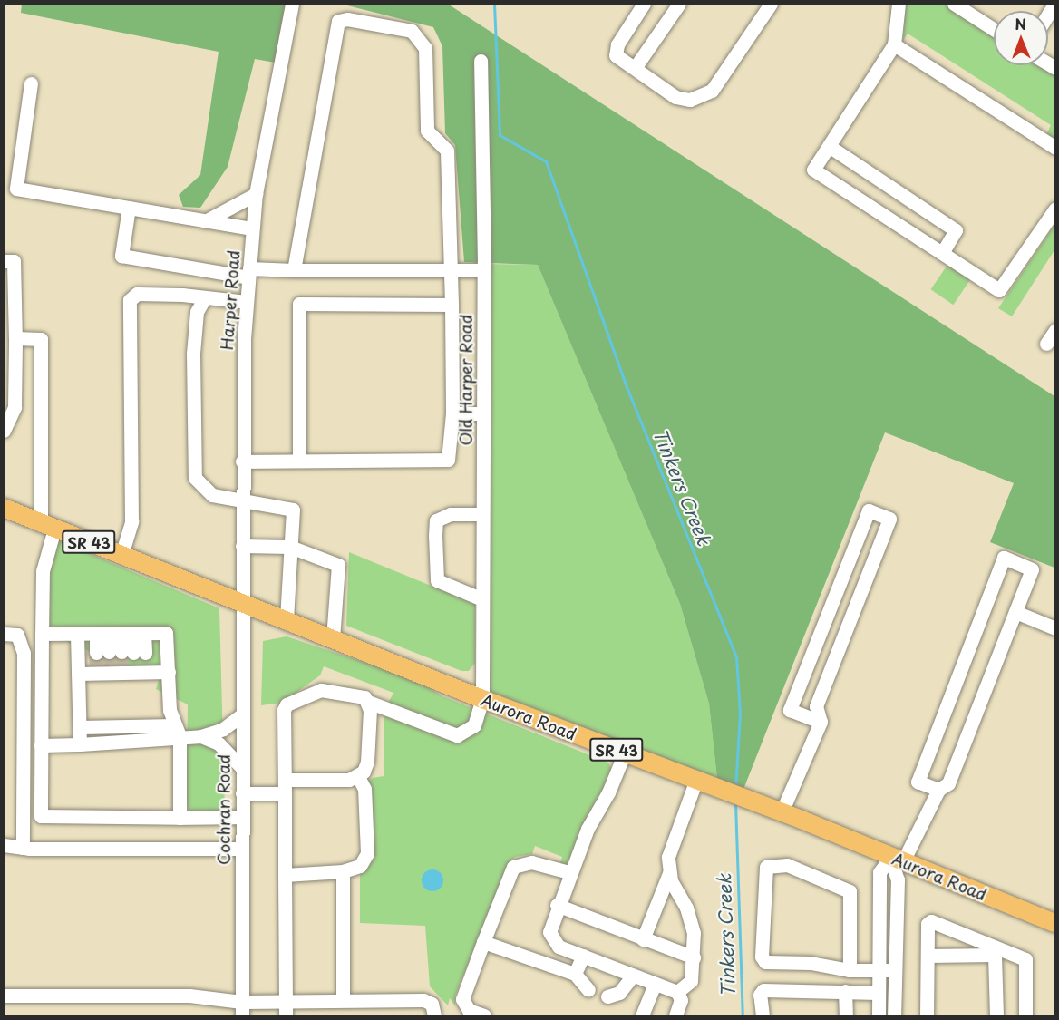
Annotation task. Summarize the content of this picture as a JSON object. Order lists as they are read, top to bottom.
{
  "streets": {
    "main road": ["SR 43", "Aurora Road"],
    "street": ["Harper Road", "Old Harper Road", "Cochran Road"]
  },
  "crossings": [
    ["Harper Road", "Aurora Road"],
    ["Harper Road", "Cochran Road"],
    ["Old Harper Road", "Aurora Road"],
    ["Aurora Road", "Cochran Road"]
  ],
  "water": ["Tinkers Creek"],
  "north": "top"
}
